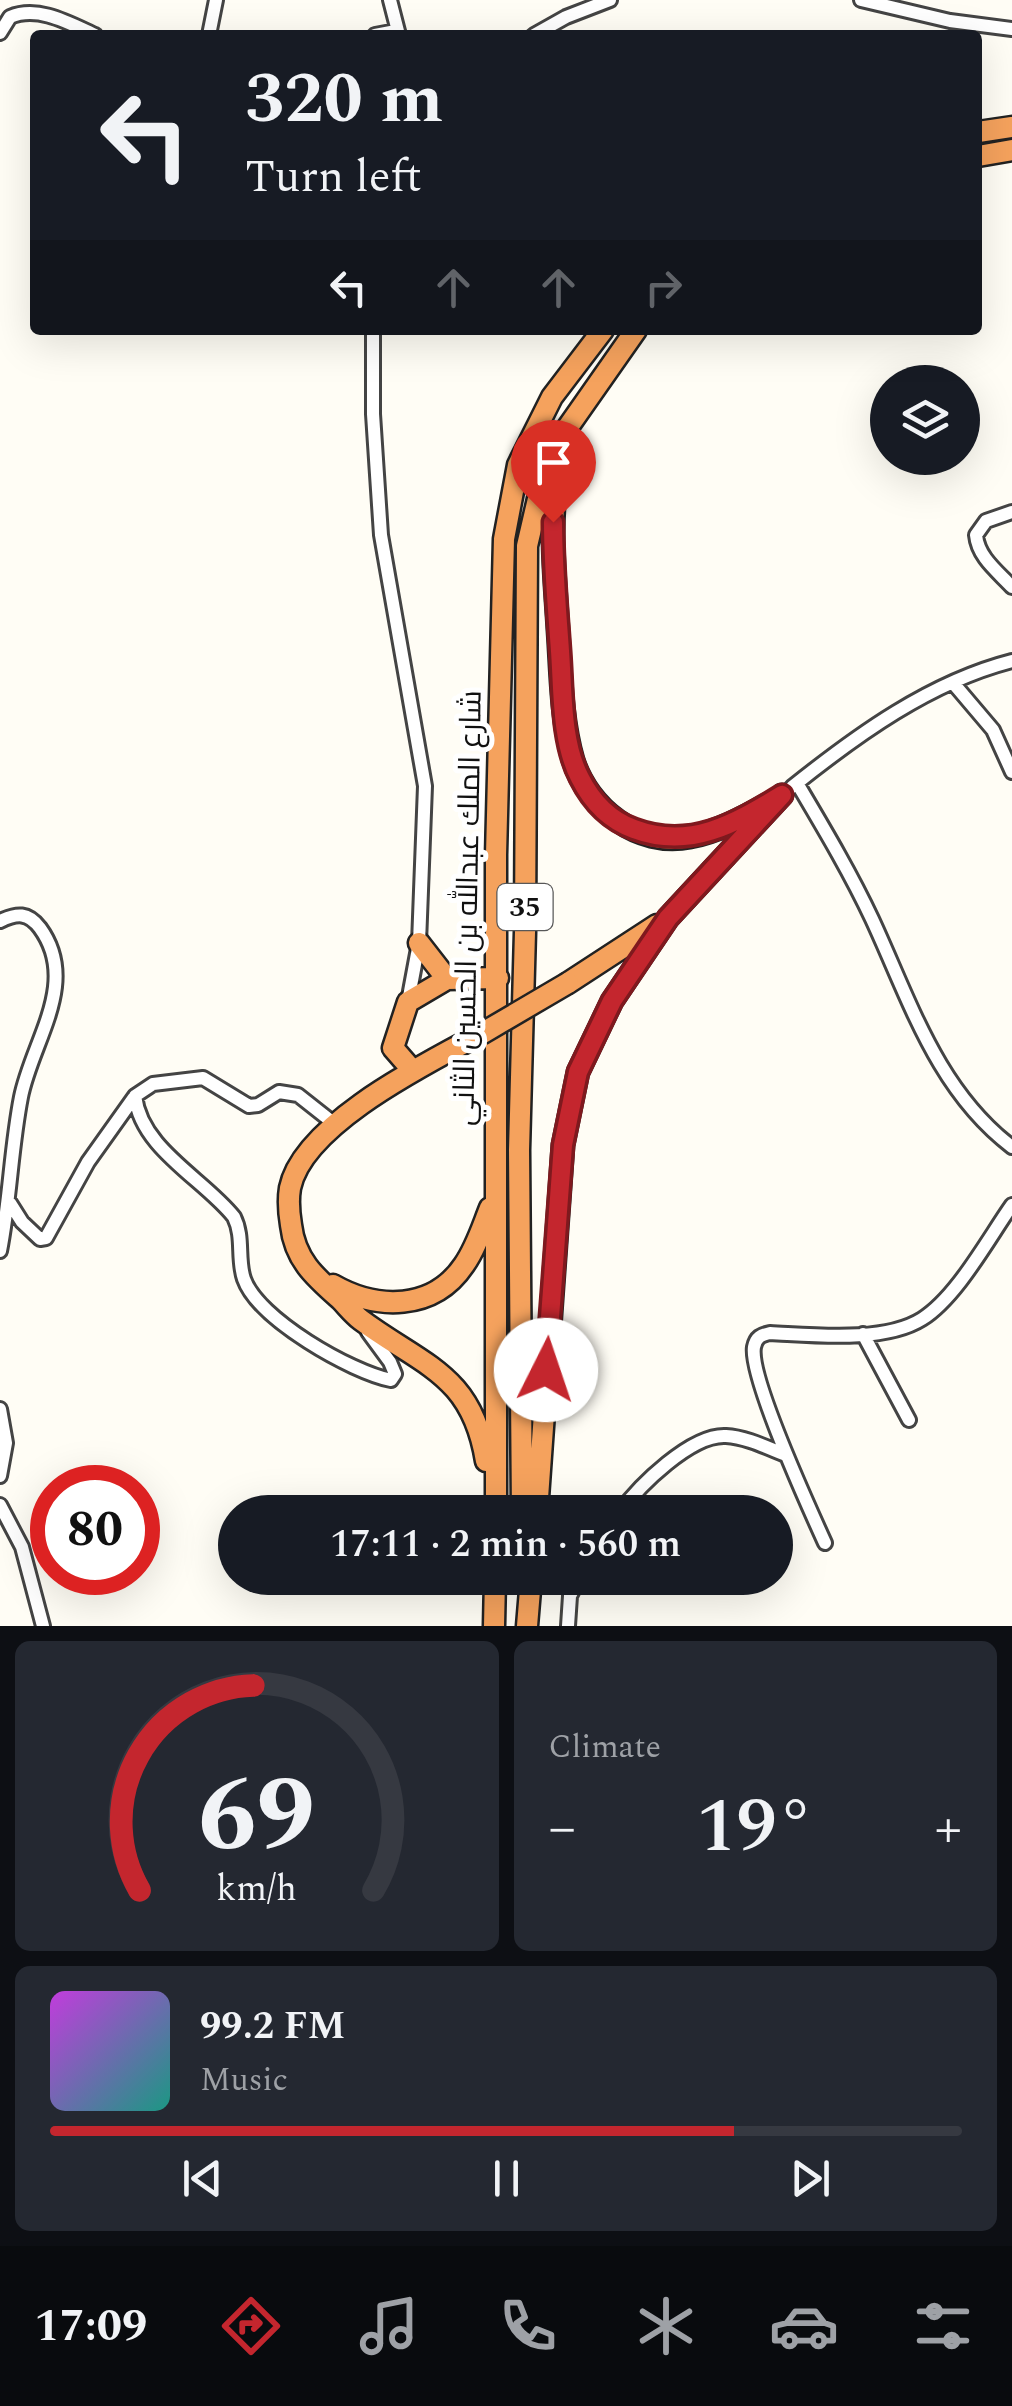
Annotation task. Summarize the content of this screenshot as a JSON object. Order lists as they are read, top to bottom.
{
  "streets": {
    "highway": ["35", "شارع الملك عبدالله بن الحسين الثاني"]
  },
  "page": {
    "turn": ["320 m", "Turn left"],
    "limit": "80",
    "trip": "17:11 · 2 min · 560 m",
    "tile": "Climate",
    "heat": ["−", "19°", "+"],
    "song": ["99.2 FM", "Music"],
    "tabs": "17:09",
    "gauge": ["69", "km/h"]
  }
}
